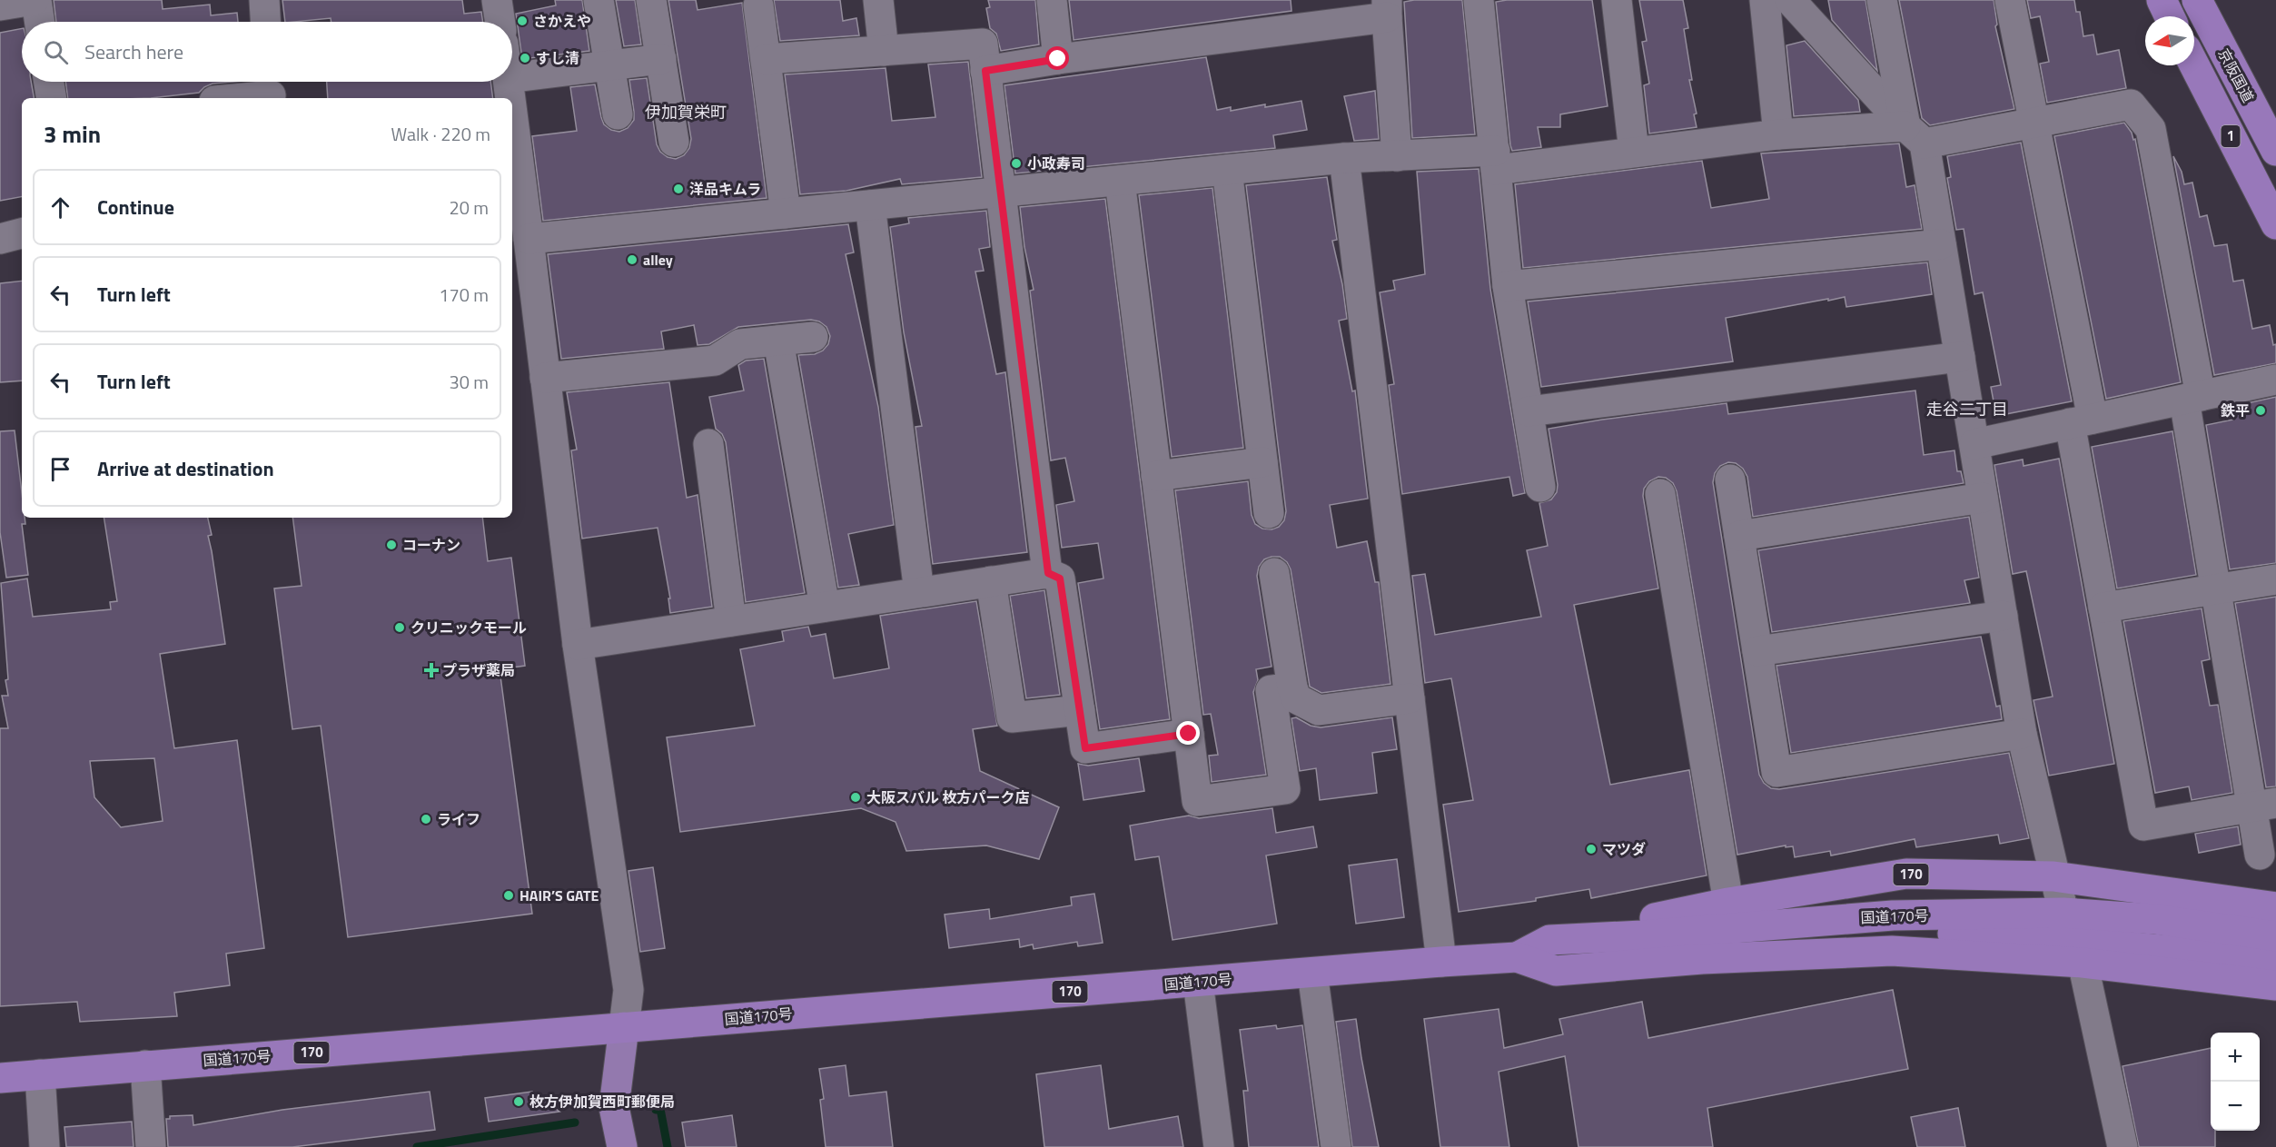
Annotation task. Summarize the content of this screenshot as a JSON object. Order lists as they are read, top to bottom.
{
  "streets": {
    "highway": [
      "京阪国道",
      "1",
      "170",
      "国道170号"
    ]
  },
  "crossings": [
    ["170", "国道170号"]
  ],
  "districts": ["伊加賀栄町", "走谷二丁目"],
  "places": {
    "other": [
      "さかえや",
      "すし清",
      "小政寿司",
      "洋品キムラ",
      "alley",
      "鉄平",
      "コーナン",
      "クリニックモール",
      "大阪スバル 枚方パーク店",
      "ライフ",
      "マツダ",
      "HAIR’S GATE",
      "枚方伊加賀西町郵便局"
    ],
    "health": ["プラザ薬局"]
  },
  "north": "left",
  "page": {
    "search": "Search here",
    "heading": ["3 min", "Walk · 220 m"],
    "list": [
      ["Continue", "20 m"],
      ["Turn left", "170 m"],
      ["Turn left", "30 m"],
      "Arrive at destination"
    ],
    "map_buttons": ["+", "−"]
  }
}
